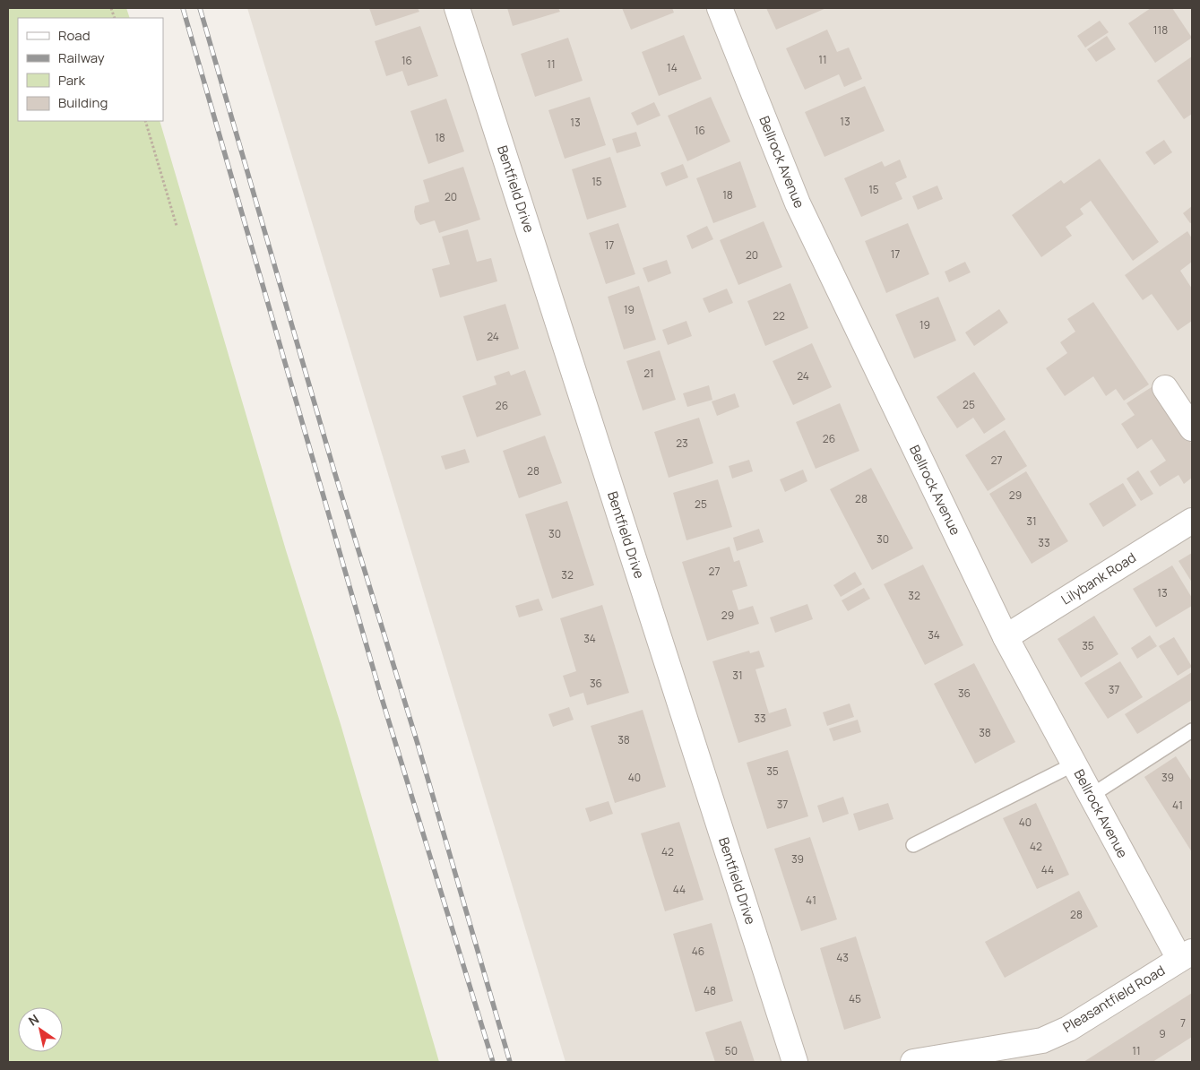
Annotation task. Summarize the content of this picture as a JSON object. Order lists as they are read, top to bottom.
{
  "streets": {
    "street": [
      "Bellrock Avenue",
      "Bentfield Drive",
      "Lilybank Road",
      "Pleasantfield Road"
    ]
  },
  "crossings": [
    ["Bellrock Avenue", "Lilybank Road"],
    ["Bellrock Avenue", "Pleasantfield Road"]
  ],
  "house_numbers": [
    "118",
    "11",
    "16",
    "11",
    "14",
    "13",
    "13",
    "16",
    "18",
    "15",
    "15",
    "18",
    "20",
    "17",
    "17",
    "20",
    "19",
    "22",
    "19",
    "24",
    "21",
    "24",
    "25",
    "26",
    "26",
    "23",
    "27",
    "28",
    "29",
    "28",
    "25",
    "31",
    "30",
    "30",
    "33",
    "27",
    "32",
    "13",
    "32",
    "29",
    "34",
    "34",
    "35",
    "31",
    "36",
    "37",
    "36",
    "33",
    "38",
    "38",
    "35",
    "40",
    "39",
    "37",
    "41",
    "40",
    "42",
    "42",
    "39",
    "44",
    "44",
    "41",
    "28",
    "46",
    "43",
    "48",
    "45",
    "7",
    "9",
    "50",
    "11"
  ],
  "legend": [
    "Road",
    "Railway",
    "Park",
    "Building"
  ],
  "north": "top left"
}
